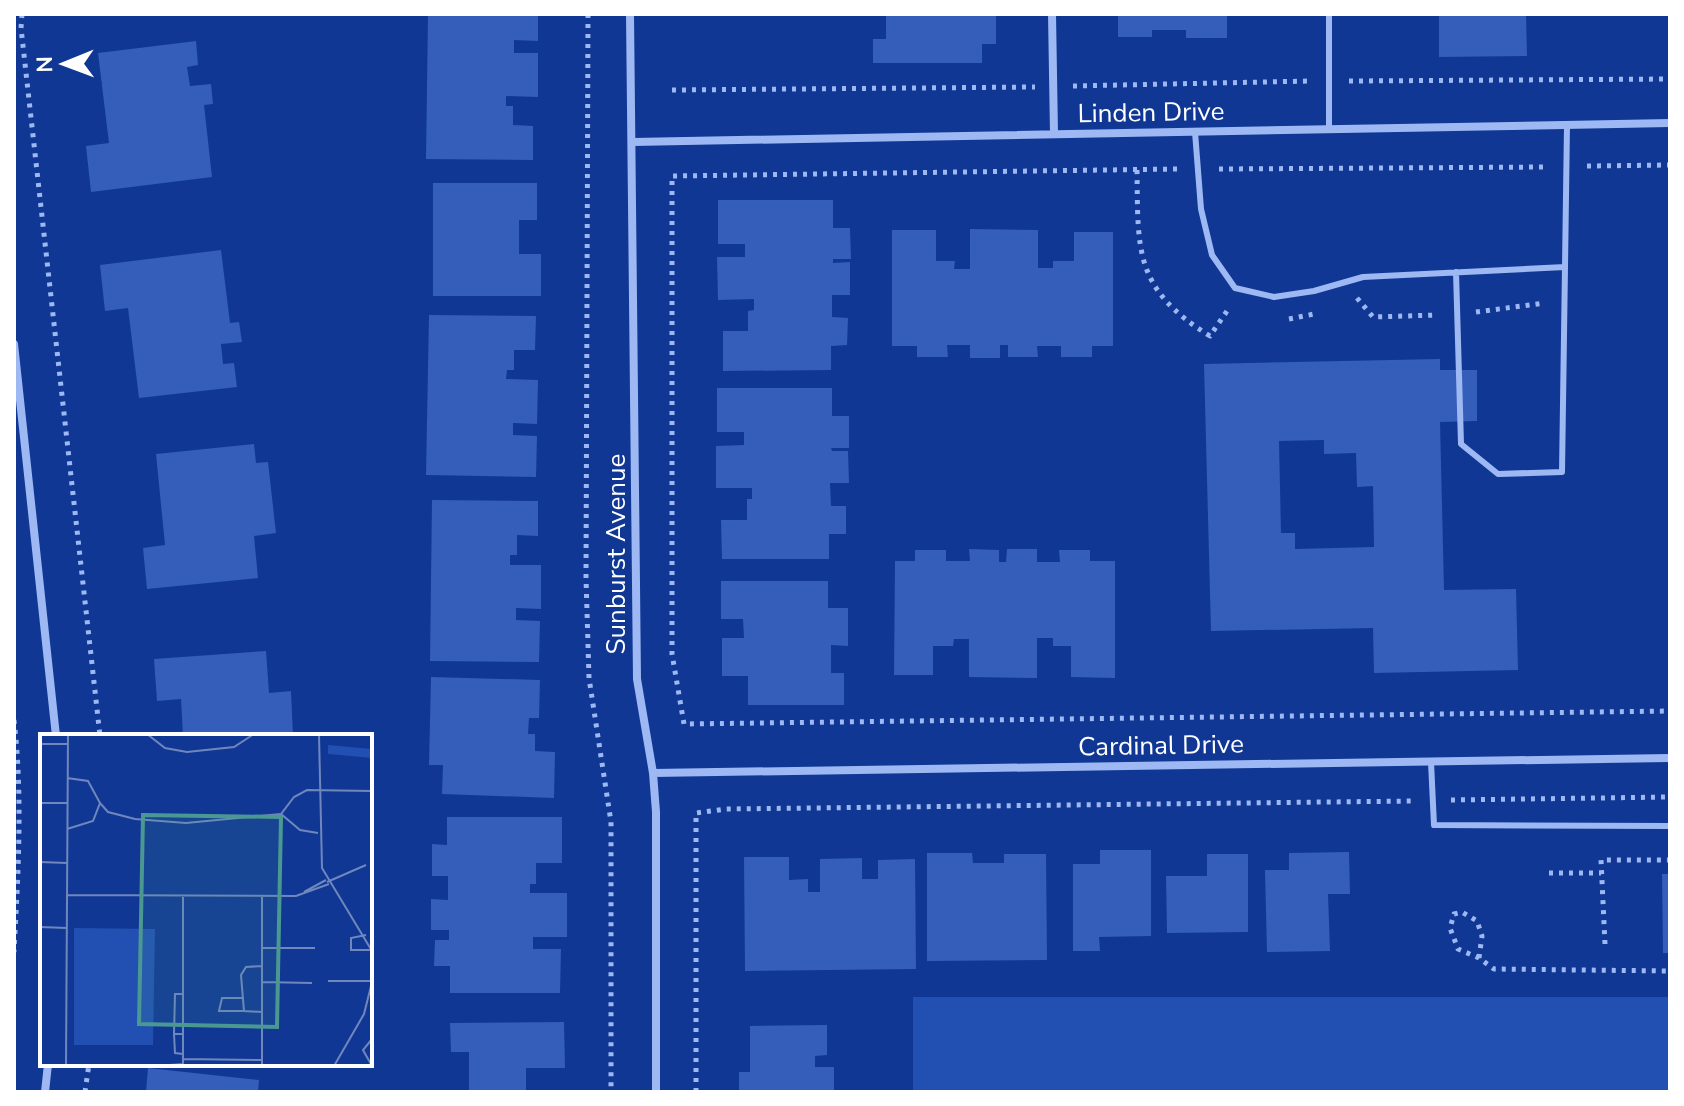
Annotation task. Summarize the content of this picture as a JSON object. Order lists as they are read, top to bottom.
{
  "streets": {
    "street": ["Linden Drive", "Sunburst Avenue", "Cardinal Drive"]
  },
  "crossings": [
    ["Linden Drive", "Sunburst Avenue"],
    ["Sunburst Avenue", "Cardinal Drive"]
  ],
  "north": "left"
}
